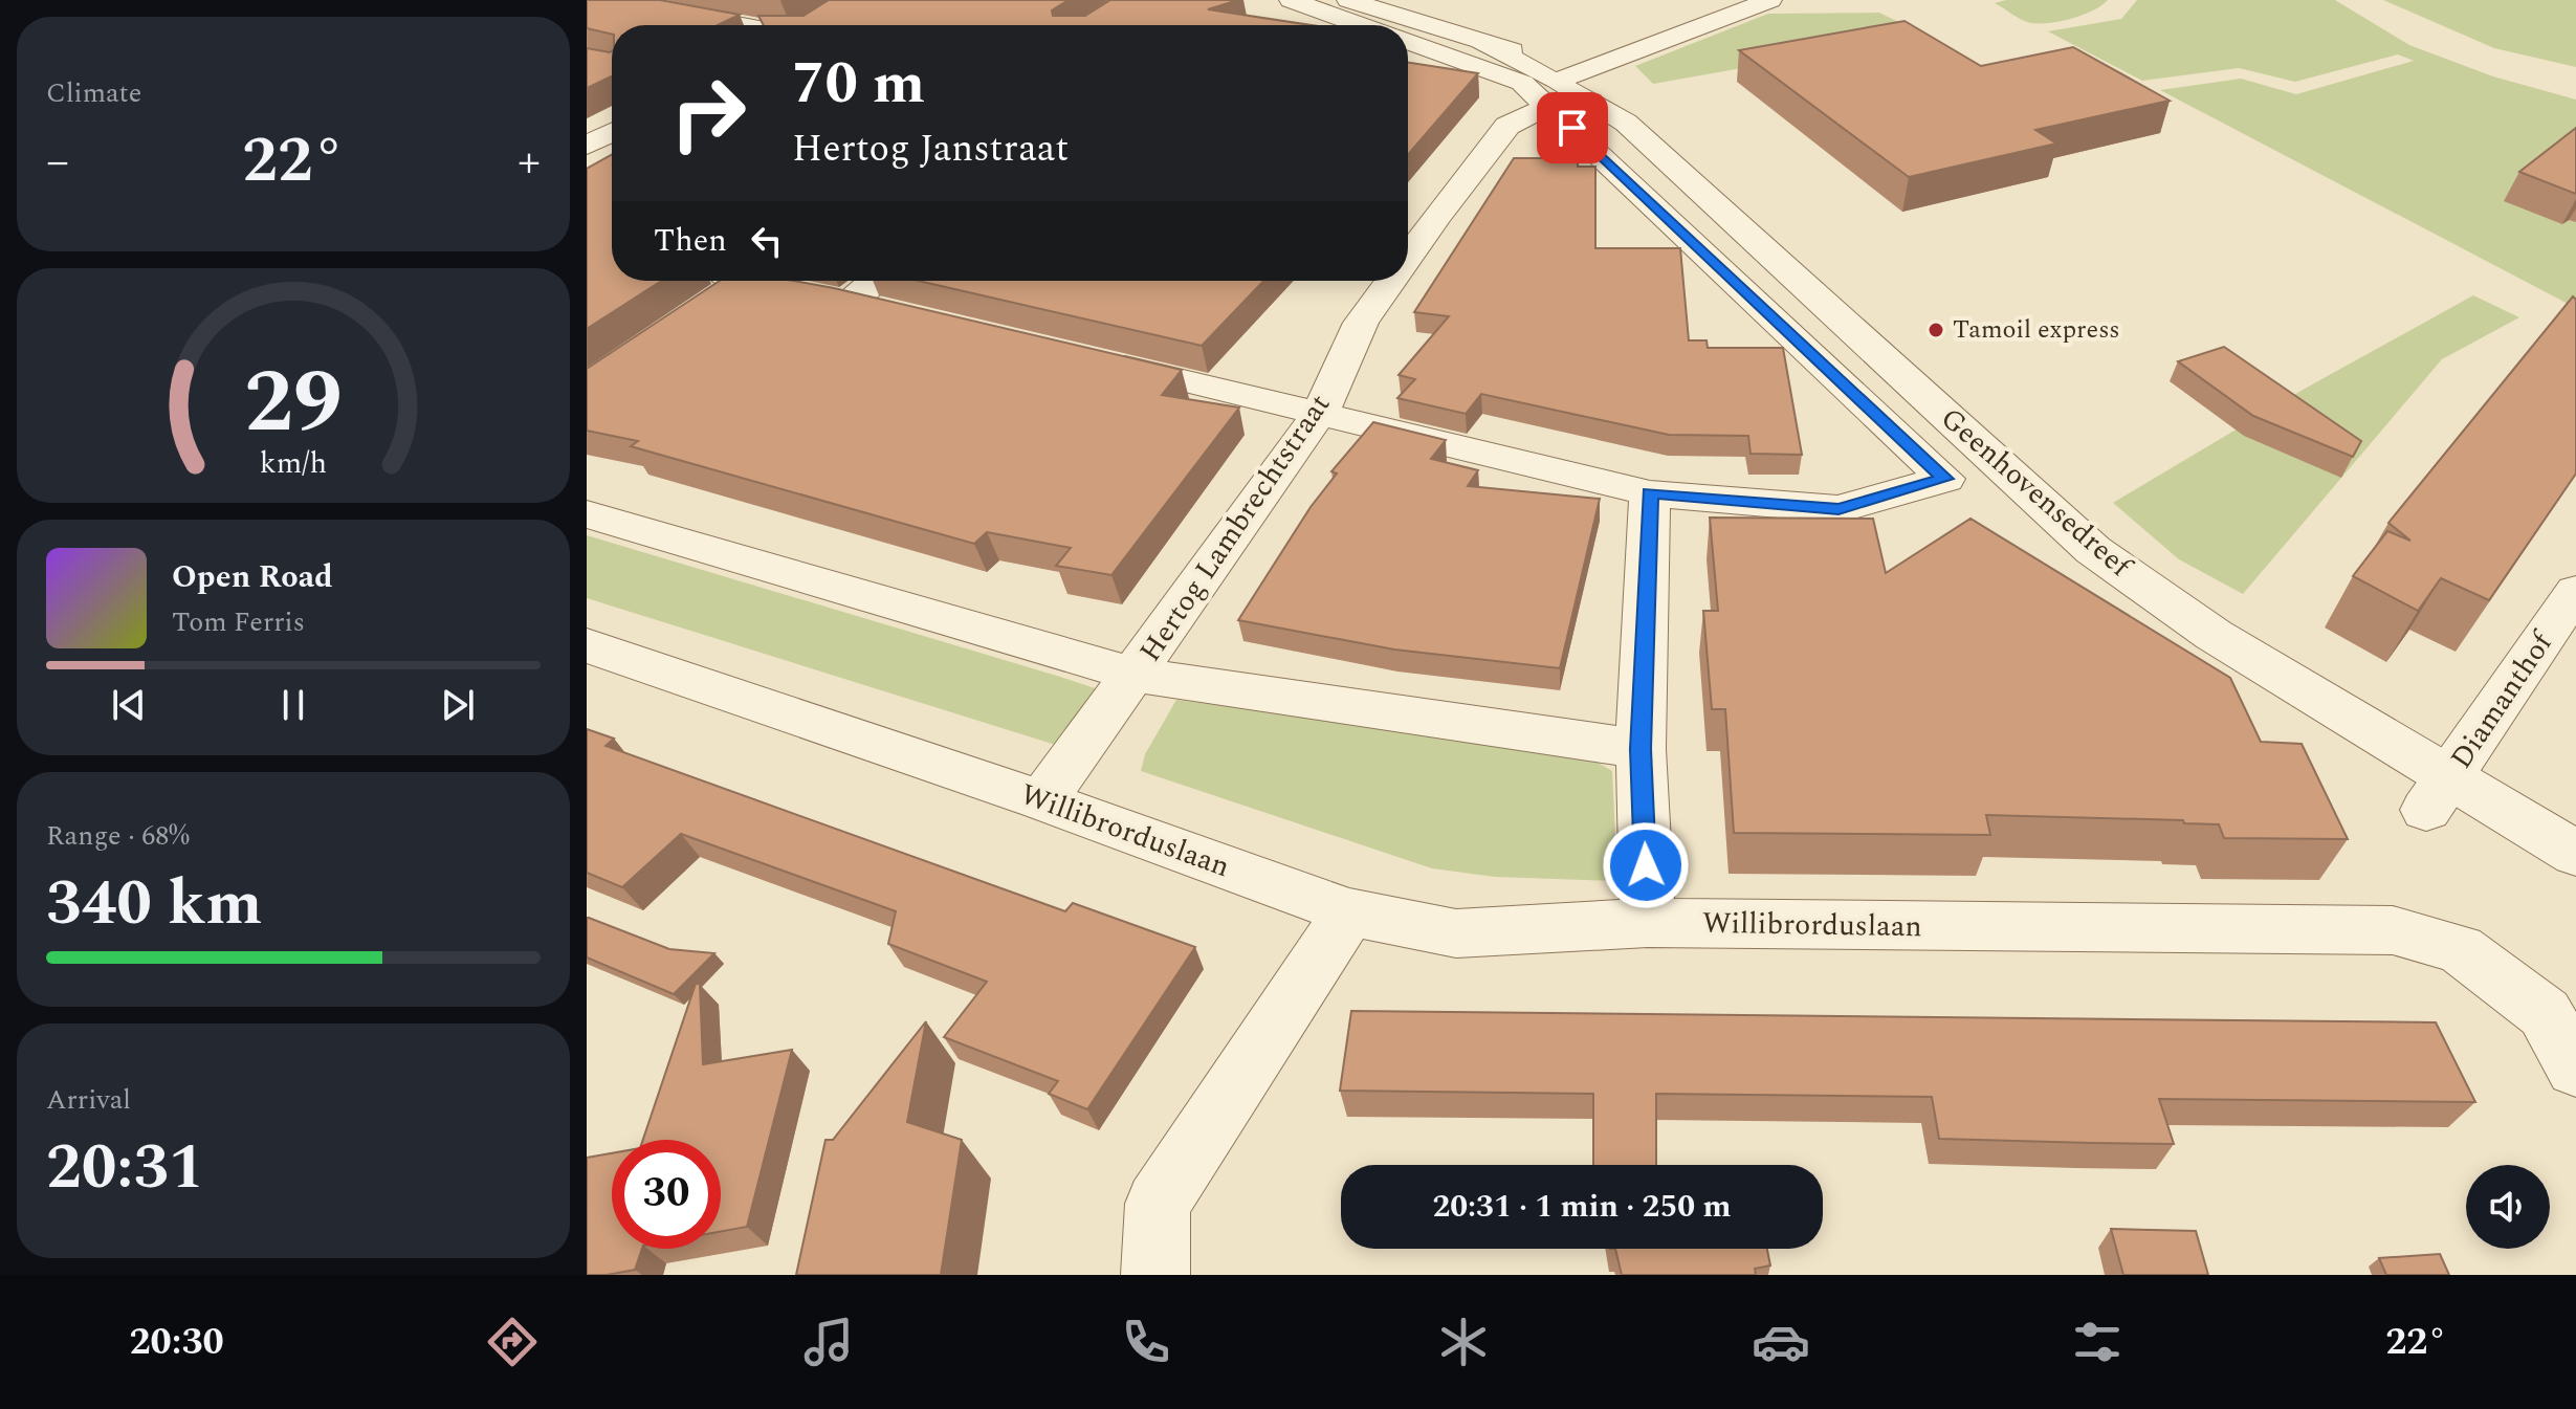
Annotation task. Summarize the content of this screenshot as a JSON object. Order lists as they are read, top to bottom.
{
  "streets": {
    "street": [
      "Geenhovensedreef",
      "Hertog Lambrechtstraat",
      "Diamanthof",
      "Willibrorduslaan"
    ]
  },
  "crossings": [
    ["Geenhovensedreef", "Hertog Lambrechtstraat"],
    ["Geenhovensedreef", "Diamanthof"],
    ["Hertog Lambrechtstraat", "Willibrorduslaan"]
  ],
  "places": ["Tamoil express"],
  "page": {
    "tile": [
      "Climate",
      ["Range · 68%", "340 km"],
      ["Arrival", "20:31"]
    ],
    "turn": ["70 m", "Hertog Janstraat"],
    "heat": ["−", "22°", "+"],
    "then": "Then",
    "song": ["Open Road", "Tom Ferris"],
    "limit": "30",
    "trip": "20:31 · 1 min · 250 m",
    "tabs": ["20:30", "22°"],
    "gauge": ["29", "km/h"]
  }
}
